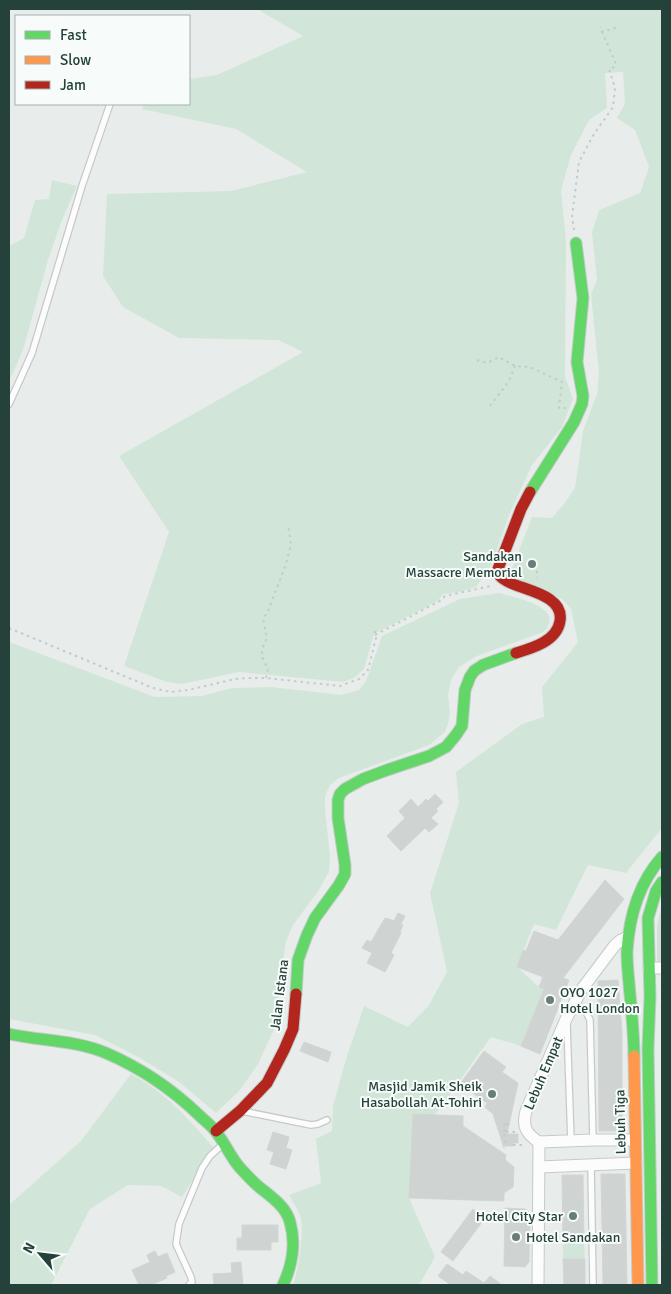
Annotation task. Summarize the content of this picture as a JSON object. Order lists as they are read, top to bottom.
{
  "streets": {
    "street": ["Jalan Istana", "Lebuh Empat", "Lebuh Tiga"]
  },
  "crossings": [
    ["Lebuh Empat", "Lebuh Tiga"]
  ],
  "places": [
    "Sandakan Massacre Memorial",
    "OYO 1027 Hotel London",
    "Masjid Jamik Sheik Hasabollah At-Tohiri",
    "Hotel City Star",
    "Hotel Sandakan"
  ],
  "legend": ["Fast", "Slow", "Jam"],
  "north": "top left"
}
